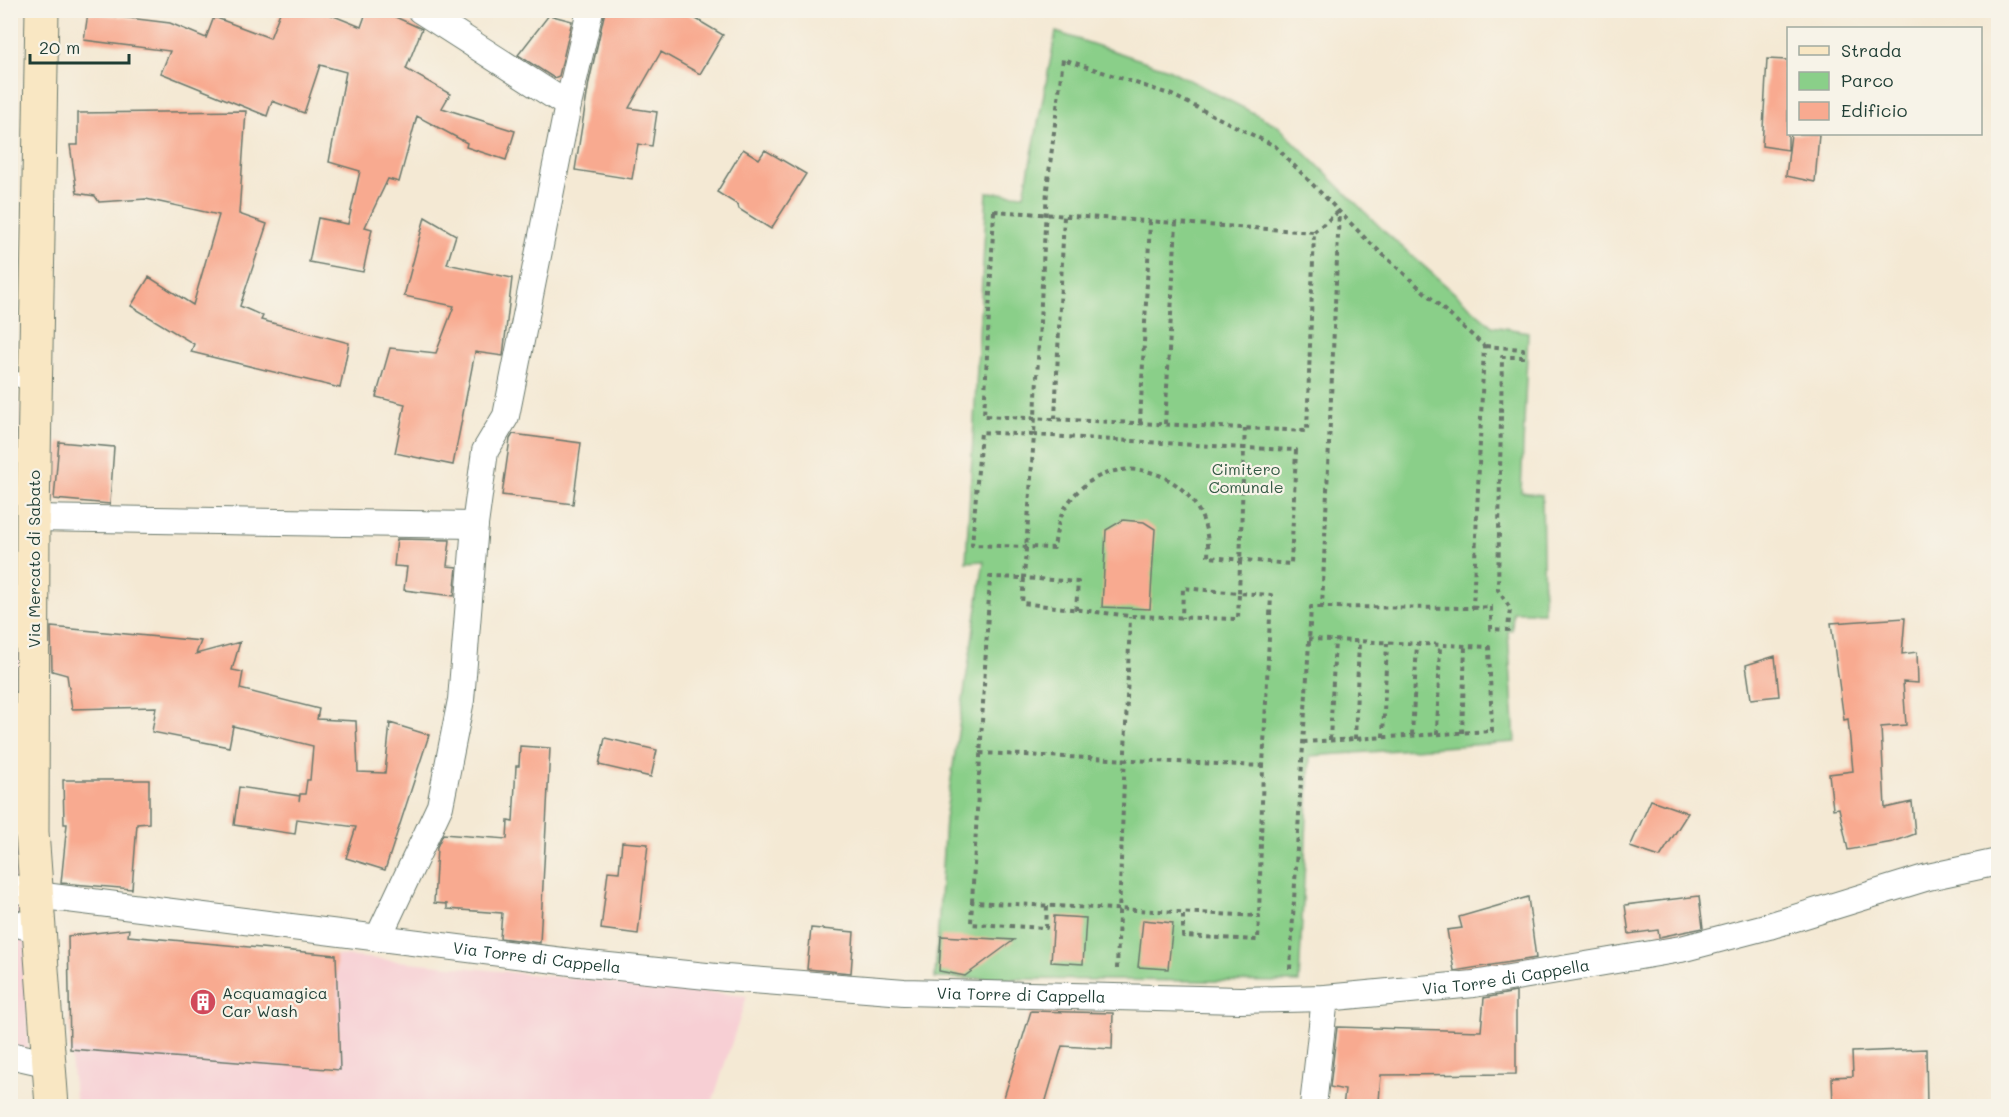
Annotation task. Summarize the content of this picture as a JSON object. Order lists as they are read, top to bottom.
{
  "streets": {
    "street": ["Via Mercato di Sabato", "Via Torre di Cappella"]
  },
  "crossings": [
    ["Via Mercato di Sabato", "Via Torre di Cappella"]
  ],
  "parks": ["Cimitero Comunale"],
  "places": {
    "building": ["Acquamagica Car Wash"]
  },
  "legend": ["Strada", "Parco", "Edificio"],
  "scale_bar": "20 m"
}
